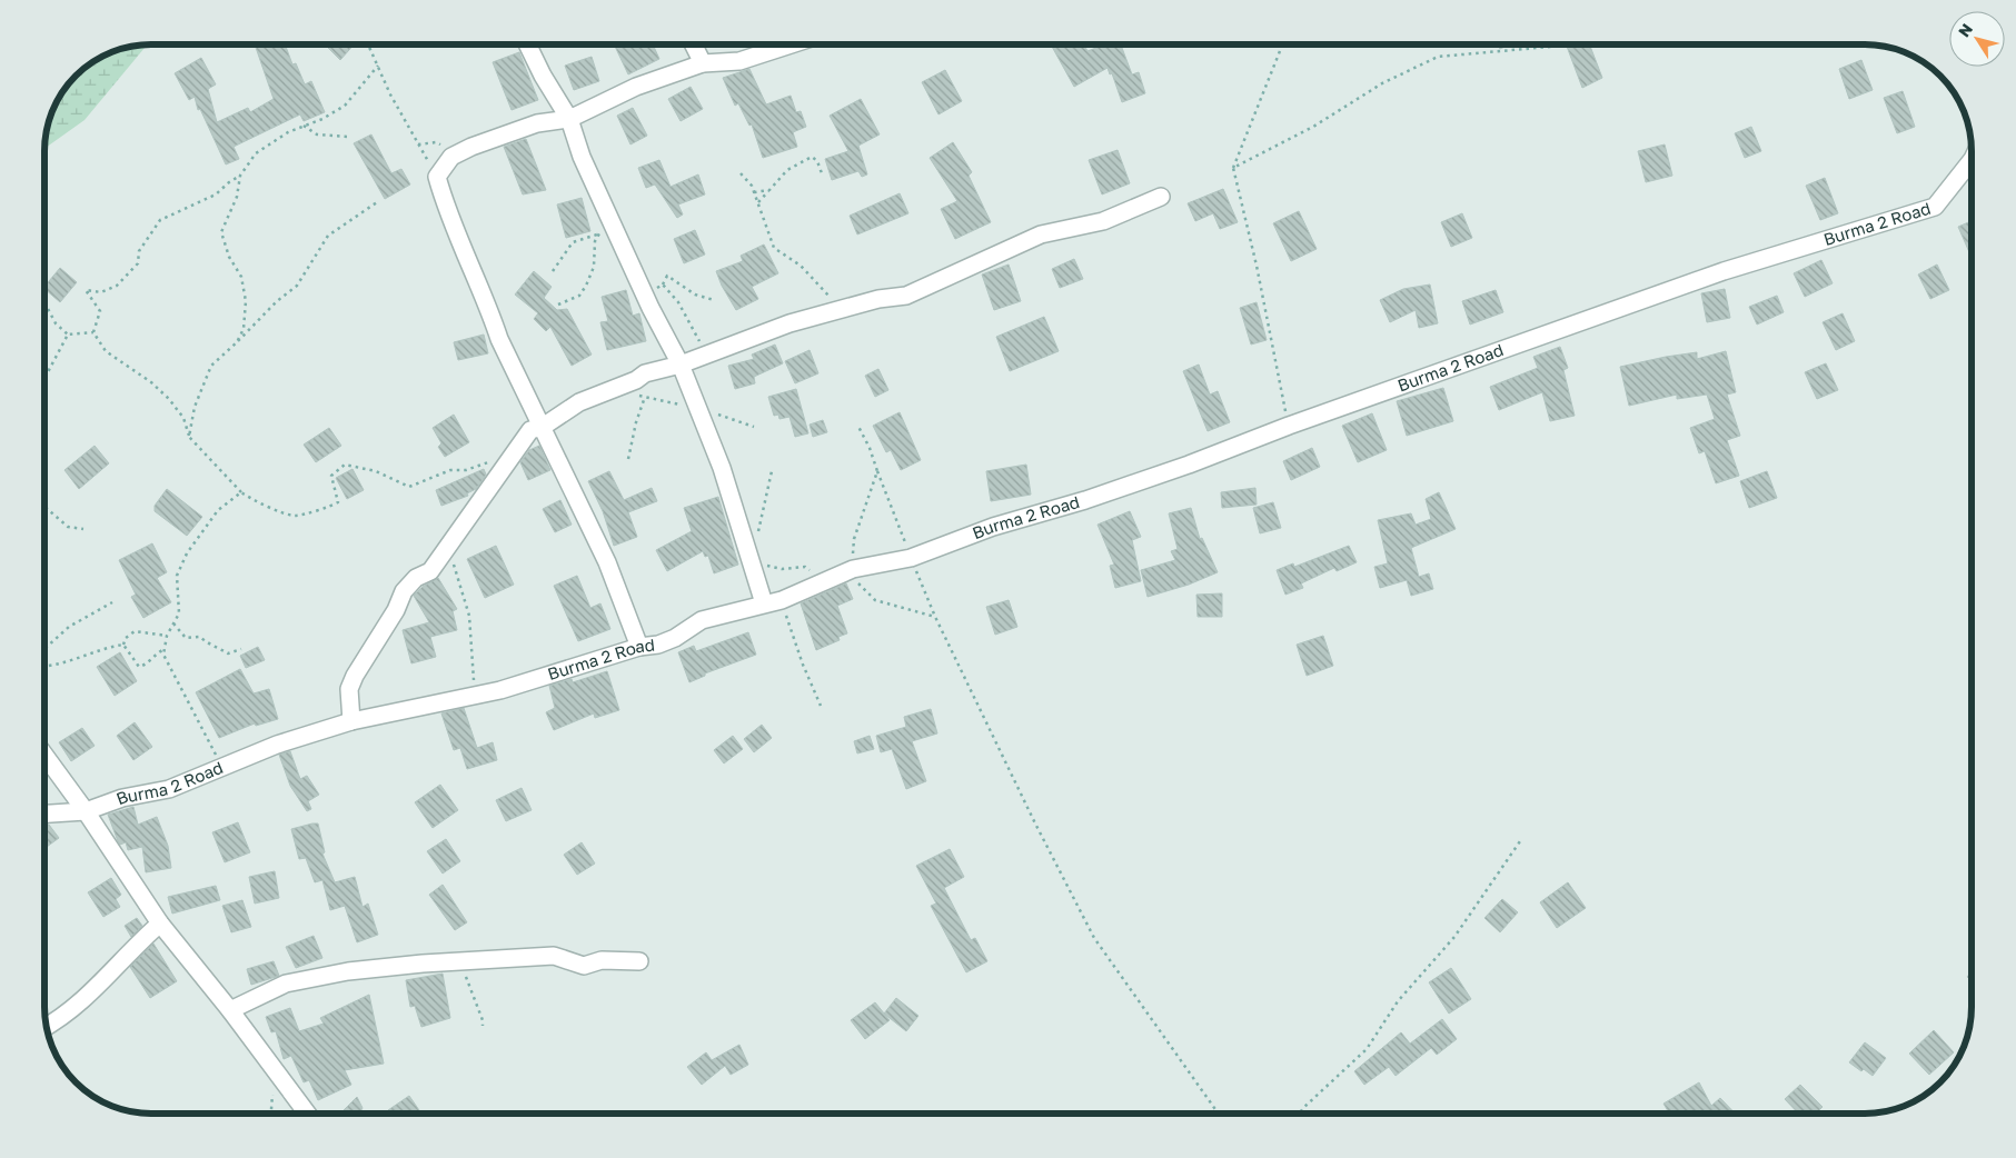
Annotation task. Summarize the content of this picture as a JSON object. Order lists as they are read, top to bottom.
{
  "streets": {
    "street": ["Burma 2 Road"]
  },
  "north": "top left"
}
